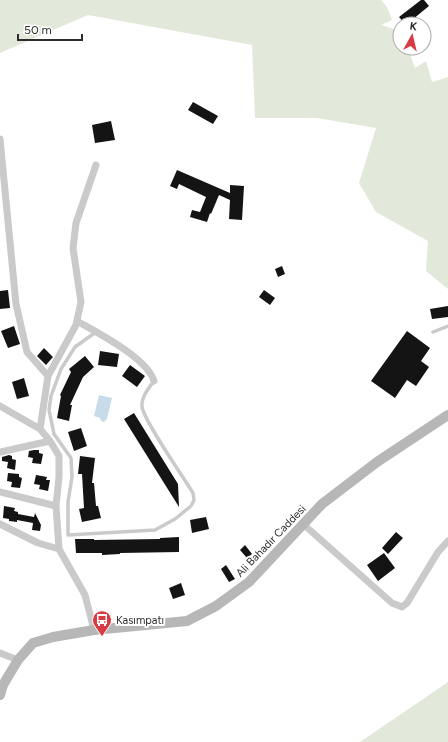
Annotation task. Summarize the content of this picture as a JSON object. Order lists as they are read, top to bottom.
{
  "streets": {
    "main road": ["Ali Bahadır Caddesi"]
  },
  "places": {
    "bus stop": ["Kasımpatı"]
  },
  "scale_bar": "50 m",
  "north": "top"
}
